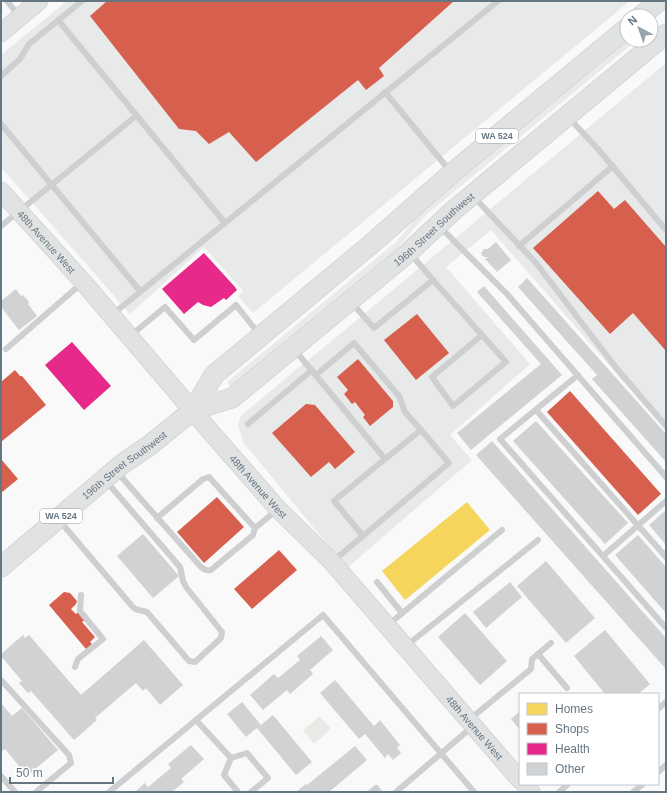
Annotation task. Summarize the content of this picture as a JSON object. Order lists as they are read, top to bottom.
{
  "streets": {
    "main road": ["WA 524", "196th Street Southwest"],
    "street": ["48th Avenue West"]
  },
  "crossings": [
    ["196th Street Southwest", "48th Avenue West"]
  ],
  "legend": [
    "Homes",
    "Shops",
    "Health",
    "Other"
  ],
  "scale_bar": "50 m",
  "north": "top left"
}
